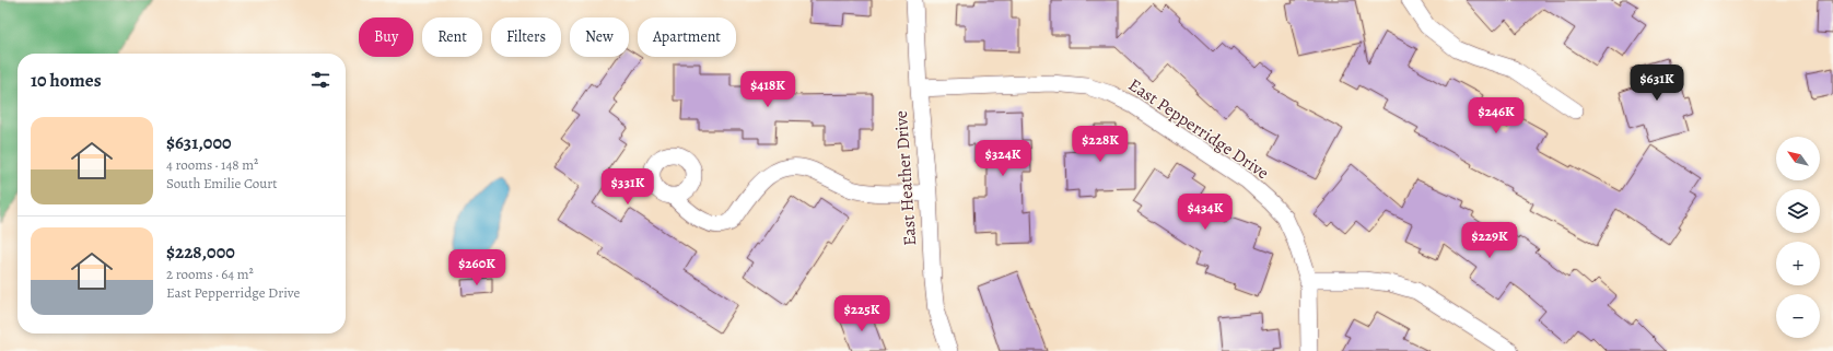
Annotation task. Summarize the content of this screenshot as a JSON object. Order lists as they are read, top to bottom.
{
  "streets": {
    "street": ["East Pepperridge Drive", "East Heather Drive"]
  },
  "crossings": [
    ["East Pepperridge Drive", "East Heather Drive"]
  ],
  "north": "top left",
  "page": {
    "chip": [
      "Buy",
      "Rent",
      "Filters",
      "New",
      "Apartment"
    ],
    "heading": "10 homes",
    "price": [
      "$631K",
      "$418K",
      "$246K",
      "$228K",
      "$324K",
      "$331K",
      "$434K",
      "$229K",
      "$260K",
      "$225K"
    ],
    "list": [
      {
        "name": "$631,000",
        "note": "4 rooms · 148 m² · South Emilie Court"
      },
      {
        "name": "$228,000",
        "note": "2 rooms · 64 m² · East Pepperridge Drive"
      }
    ],
    "map_buttons": ["+", "−"]
  }
}
